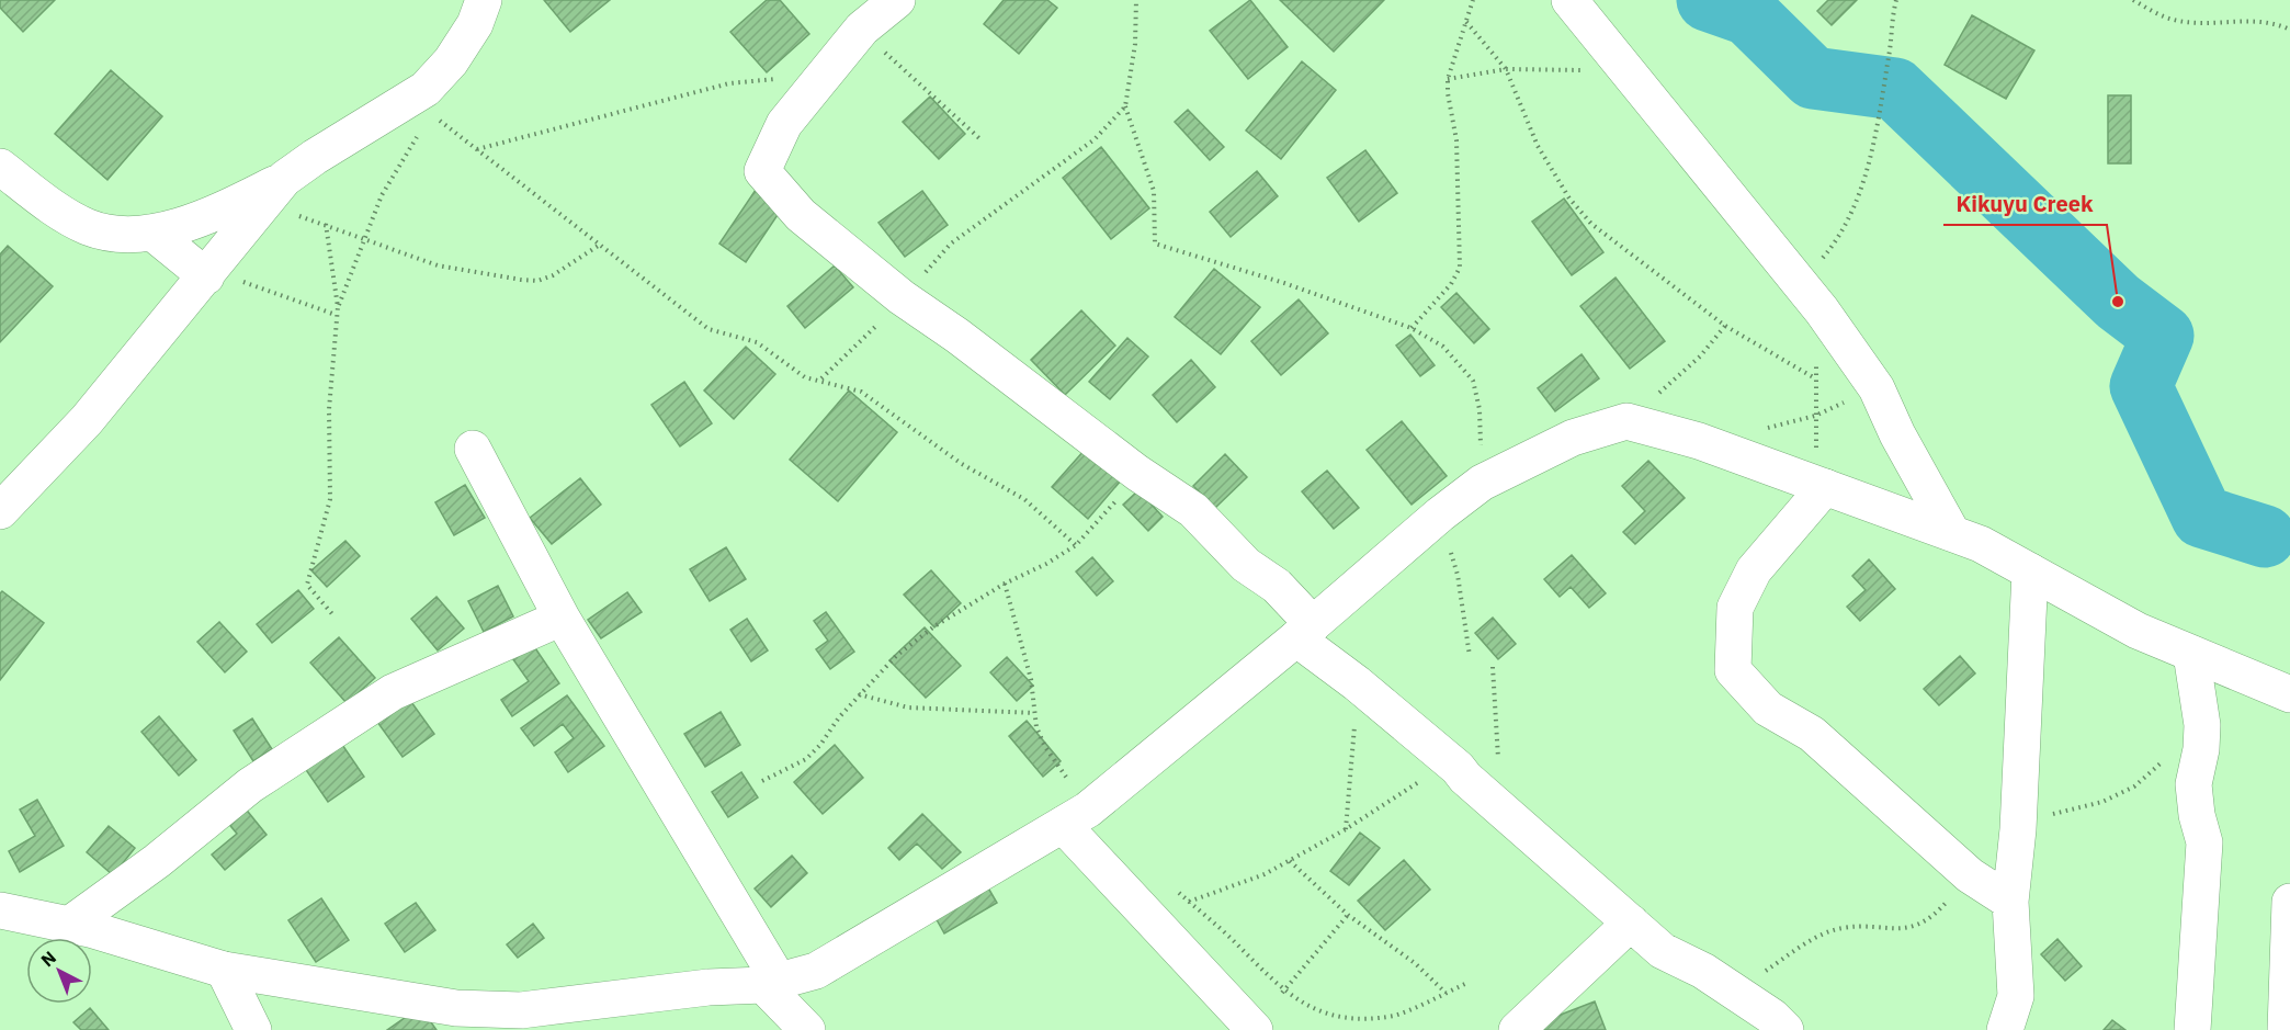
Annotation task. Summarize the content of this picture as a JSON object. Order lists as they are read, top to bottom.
{
  "places": ["Kikuyu Creek"],
  "north": "top left"
}
